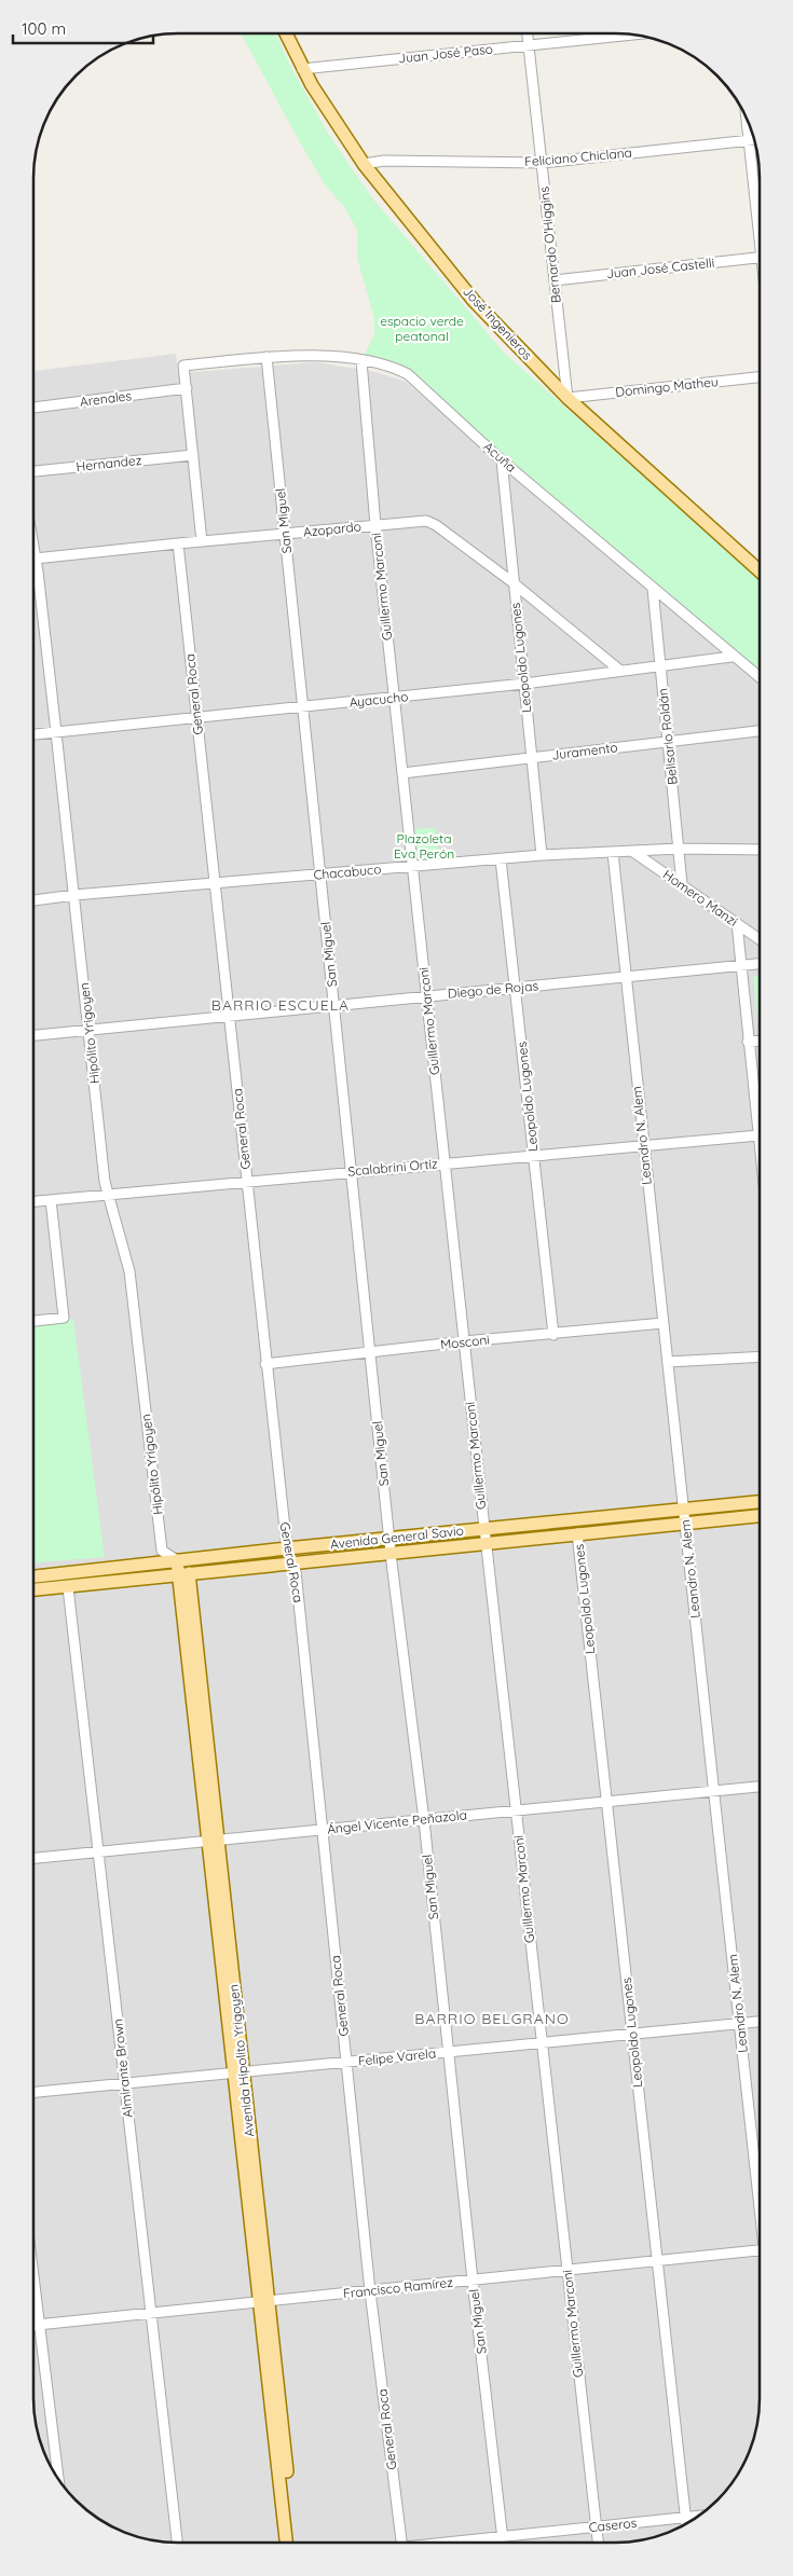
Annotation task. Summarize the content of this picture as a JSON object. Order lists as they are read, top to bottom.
{
  "streets": {
    "main road": ["José Ingenieros", "Avenida General Savio", "Avenida Hipolito Yrigoyen"],
    "street": [
      "Juan José Paso",
      "Feliciano Chiclana",
      "Bernardo O'Higgins",
      "Juan José Castelli",
      "Domingo Matheu",
      "Arenales",
      "Acuña",
      "Hernandez",
      "San Miguel",
      "Azopardo",
      "Guillermo Marconi",
      "Leopoldo Lugones",
      "General Roca",
      "Ayacucho",
      "Belisario Roldán",
      "Juramento",
      "Chacabuco",
      "Homero Manzi",
      "Diego de Rojas",
      "Hipólito Yrigoyen",
      "Leandro N. Alem",
      "Scalabrini Ortiz",
      "Mosconi",
      "Ángel Vicente Peñazola",
      "Felipe Varela",
      "Almirante Brown",
      "Francisco Ramírez",
      "Caseros"
    ]
  },
  "crossings": [
    ["Juan José Paso", "Bernardo O'Higgins"],
    ["Juan José Paso", "José Ingenieros"],
    ["Feliciano Chiclana", "Bernardo O'Higgins"],
    ["Feliciano Chiclana", "José Ingenieros"],
    ["Bernardo O'Higgins", "Juan José Castelli"],
    ["Bernardo O'Higgins", "José Ingenieros"],
    ["Bernardo O'Higgins", "Domingo Matheu"],
    ["José Ingenieros", "Domingo Matheu"],
    ["Arenales", "Acuña"],
    ["Acuña", "San Miguel"],
    ["Acuña", "Guillermo Marconi"],
    ["Acuña", "Leopoldo Lugones"],
    ["Acuña", "Ayacucho"],
    ["Acuña", "Belisario Roldán"],
    ["San Miguel", "Azopardo"],
    ["San Miguel", "Ayacucho"],
    ["San Miguel", "Chacabuco"],
    ["San Miguel", "Diego de Rojas"],
    ["San Miguel", "Scalabrini Ortiz"],
    ["San Miguel", "Mosconi"],
    ["San Miguel", "Avenida General Savio"],
    ["San Miguel", "Ángel Vicente Peñazola"],
    ["San Miguel", "Felipe Varela"],
    ["San Miguel", "Francisco Ramírez"],
    ["San Miguel", "Caseros"],
    ["Azopardo", "Guillermo Marconi"],
    ["Azopardo", "Leopoldo Lugones"],
    ["Azopardo", "General Roca"],
    ["Azopardo", "Ayacucho"],
    ["Guillermo Marconi", "Ayacucho"],
    ["Guillermo Marconi", "Juramento"],
    ["Guillermo Marconi", "Chacabuco"],
    ["Guillermo Marconi", "Diego de Rojas"],
    ["Guillermo Marconi", "Scalabrini Ortiz"],
    ["Guillermo Marconi", "Mosconi"],
    ["Guillermo Marconi", "Avenida General Savio"],
    ["Guillermo Marconi", "Ángel Vicente Peñazola"],
    ["Guillermo Marconi", "Felipe Varela"],
    ["Guillermo Marconi", "Francisco Ramírez"],
    ["Guillermo Marconi", "Caseros"],
    ["Leopoldo Lugones", "Ayacucho"],
    ["Leopoldo Lugones", "Juramento"],
    ["Leopoldo Lugones", "Chacabuco"],
    ["Leopoldo Lugones", "Diego de Rojas"],
    ["Leopoldo Lugones", "Scalabrini Ortiz"],
    ["Leopoldo Lugones", "Mosconi"],
    ["Leopoldo Lugones", "Avenida General Savio"],
    ["Leopoldo Lugones", "Ángel Vicente Peñazola"],
    ["Leopoldo Lugones", "Felipe Varela"],
    ["Leopoldo Lugones", "Francisco Ramírez"],
    ["Leopoldo Lugones", "Caseros"],
    ["General Roca", "Ayacucho"],
    ["General Roca", "Chacabuco"],
    ["General Roca", "Diego de Rojas"],
    ["General Roca", "Scalabrini Ortiz"],
    ["General Roca", "Mosconi"],
    ["General Roca", "Avenida General Savio"],
    ["General Roca", "Ángel Vicente Peñazola"],
    ["General Roca", "Felipe Varela"],
    ["General Roca", "Francisco Ramírez"],
    ["Ayacucho", "Belisario Roldán"],
    ["Ayacucho", "Hipólito Yrigoyen"],
    ["Belisario Roldán", "Juramento"],
    ["Belisario Roldán", "Chacabuco"],
    ["Belisario Roldán", "Homero Manzi"],
    ["Chacabuco", "Homero Manzi"],
    ["Chacabuco", "Hipólito Yrigoyen"],
    ["Chacabuco", "Leandro N. Alem"],
    ["Diego de Rojas", "Hipólito Yrigoyen"],
    ["Diego de Rojas", "Leandro N. Alem"],
    ["Hipólito Yrigoyen", "Scalabrini Ortiz"],
    ["Hipólito Yrigoyen", "Avenida General Savio"],
    ["Hipólito Yrigoyen", "Avenida Hipolito Yrigoyen"],
    ["Leandro N. Alem", "Scalabrini Ortiz"],
    ["Leandro N. Alem", "Mosconi"],
    ["Leandro N. Alem", "Avenida General Savio"],
    ["Leandro N. Alem", "Ángel Vicente Peñazola"],
    ["Leandro N. Alem", "Felipe Varela"],
    ["Avenida General Savio", "Avenida Hipolito Yrigoyen"],
    ["Avenida General Savio", "Almirante Brown"],
    ["Ángel Vicente Peñazola", "Avenida Hipolito Yrigoyen"],
    ["Ángel Vicente Peñazola", "Almirante Brown"],
    ["Felipe Varela", "Avenida Hipolito Yrigoyen"],
    ["Felipe Varela", "Almirante Brown"],
    ["Avenida Hipolito Yrigoyen", "Francisco Ramírez"],
    ["Almirante Brown", "Francisco Ramírez"]
  ],
  "districts": ["BARRIO ESCUELA", "BARRIO BELGRANO"],
  "parks": ["espacio verde peatonal", "Plazoleta Eva Perón"],
  "scale_bar": "100 m"
}
